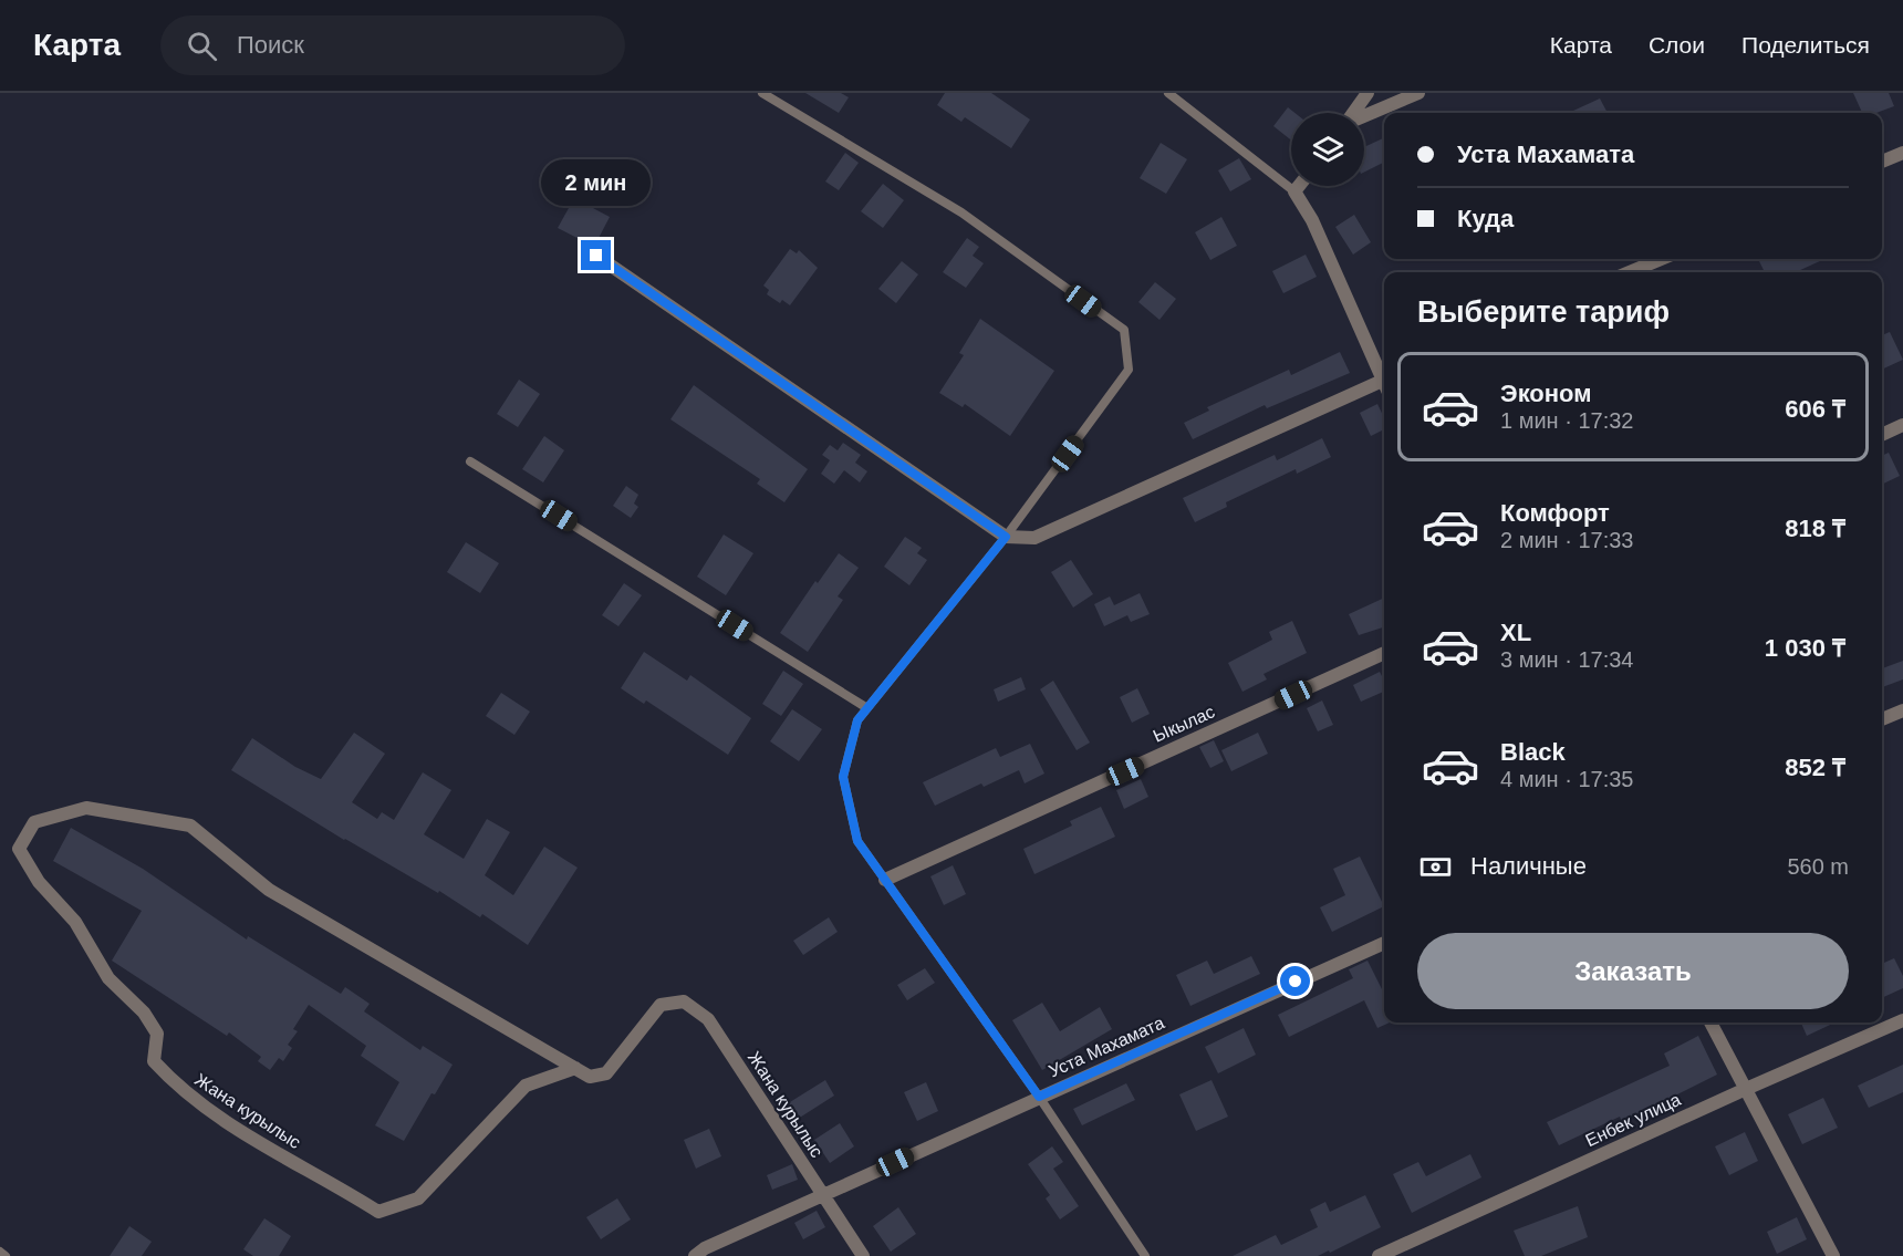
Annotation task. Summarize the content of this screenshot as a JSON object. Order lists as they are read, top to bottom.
{
  "streets": {
    "street": [
      "Ыкылас",
      "Уста Махамата",
      "Жана курылыс",
      "Енбек улица"
    ]
  },
  "crossings": [
    ["Уста Махамата", "Жана курылыс"]
  ],
  "page": {
    "header": "Карта",
    "search": "Поиск",
    "nav": ["Карта", "Слои", "Поделиться"],
    "banner": ["Уста Махамата", "Куда"],
    "bubble": "2 мин",
    "heading": "Выберите тариф",
    "list": [
      {
        "name": "Эконом",
        "note": "1 мин · 17:32",
        "value": "606 ₸"
      },
      {
        "name": "Комфорт",
        "note": "2 мин · 17:33",
        "value": "818 ₸"
      },
      {
        "name": "XL",
        "note": "3 мин · 17:34",
        "value": "1 030 ₸"
      },
      {
        "name": "Black",
        "note": "4 мин · 17:35",
        "value": "852 ₸"
      }
    ],
    "pay": ["Наличные", "560 m"],
    "buttons": "Заказать"
  }
}
